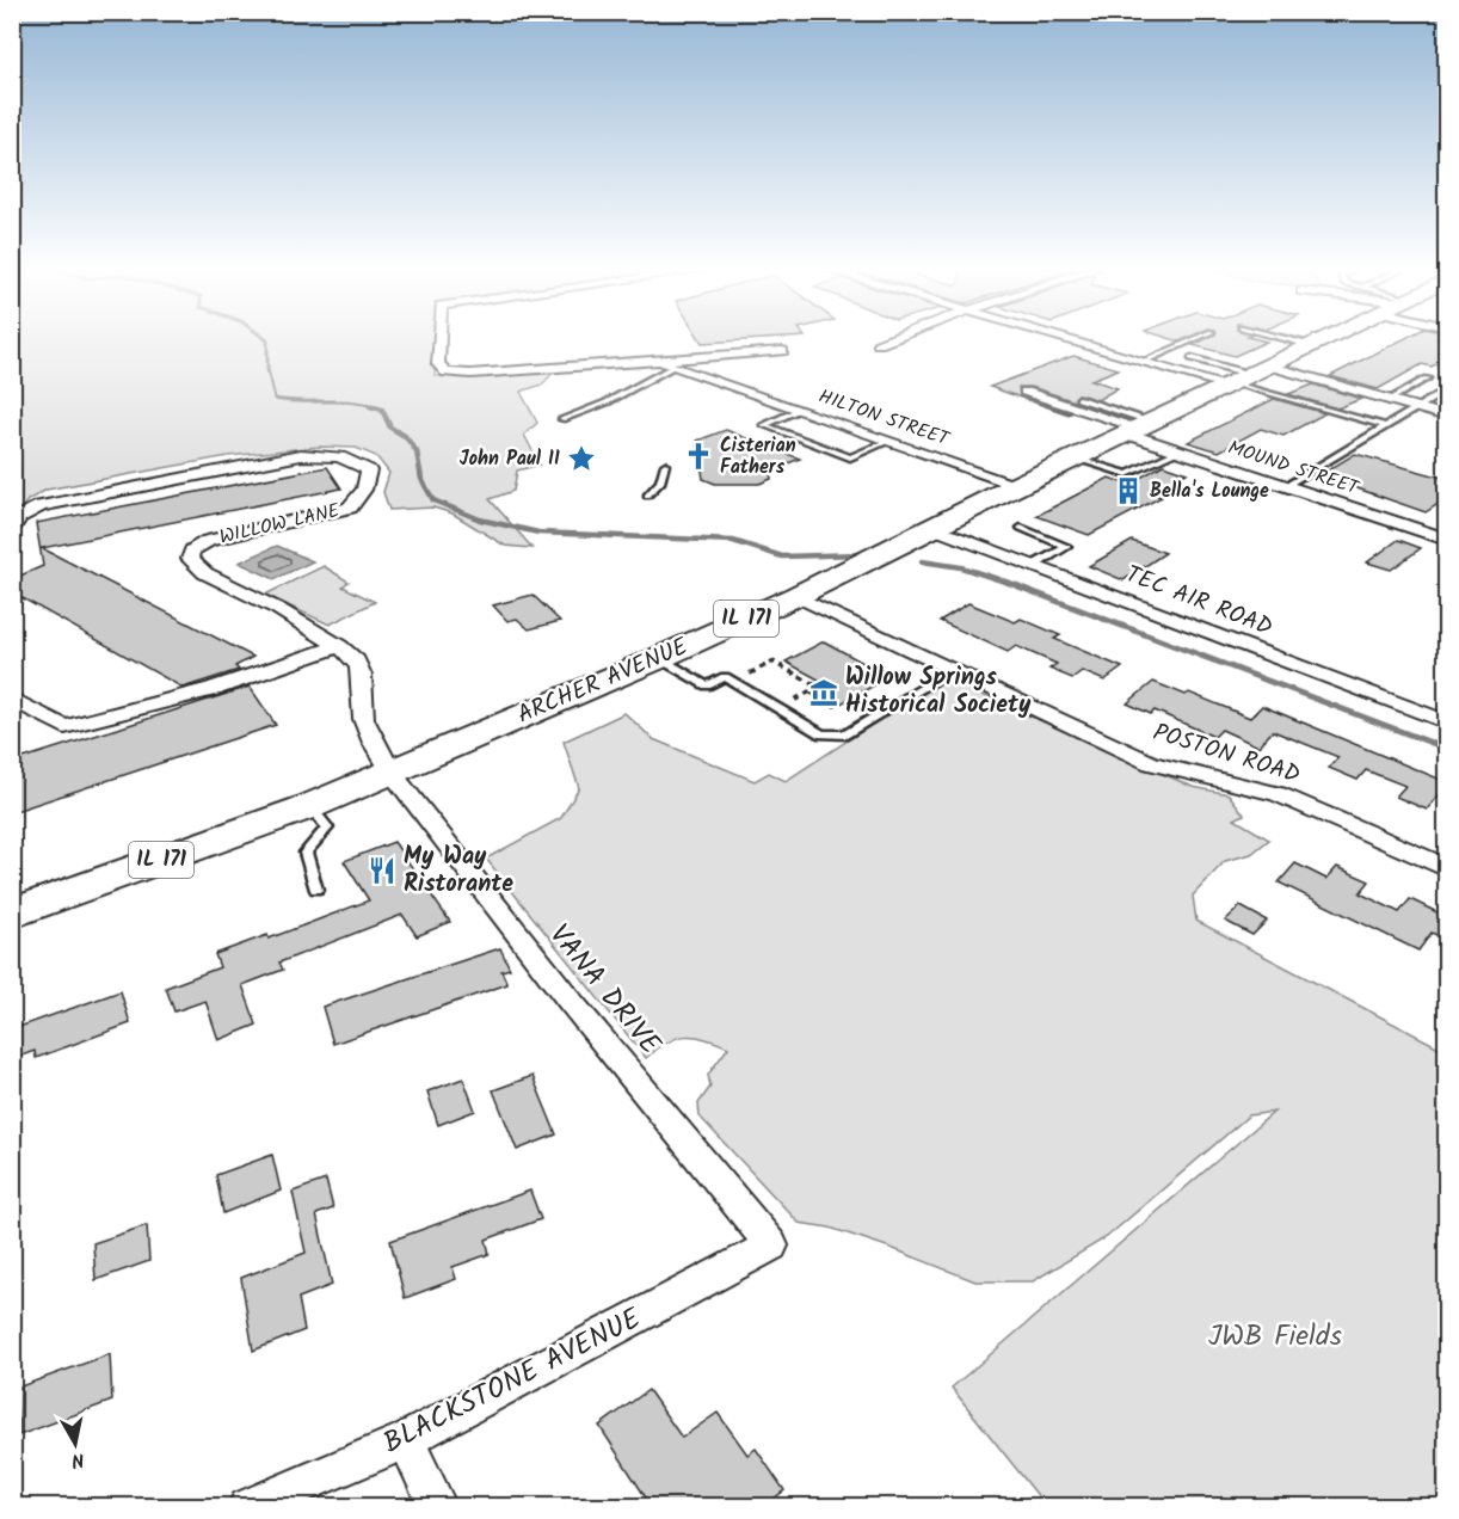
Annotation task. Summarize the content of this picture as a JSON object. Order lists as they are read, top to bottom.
{
  "streets": {
    "main road": ["IL 171", "ARCHER AVENUE"],
    "street": [
      "HILTON STREET",
      "MOUND STREET",
      "WILLOW LANE",
      "TEC AIR ROAD",
      "POSTON ROAD",
      "VANA DRIVE",
      "BLACKSTONE AVENUE"
    ]
  },
  "crossings": [
    ["HILTON STREET", "ARCHER AVENUE"],
    ["MOUND STREET", "ARCHER AVENUE"],
    ["WILLOW LANE", "ARCHER AVENUE"],
    ["WILLOW LANE", "VANA DRIVE"],
    ["TEC AIR ROAD", "ARCHER AVENUE"],
    ["ARCHER AVENUE", "POSTON ROAD"],
    ["ARCHER AVENUE", "VANA DRIVE"],
    ["VANA DRIVE", "BLACKSTONE AVENUE"]
  ],
  "parks": ["JWB Fields"],
  "places": {
    "church": ["Cisterian Fathers"],
    "place": ["John Paul II"],
    "building": ["Bella's Lounge"],
    "museum": ["Willow Springs Historical Society"],
    "restaurant": ["My Way Ristorante"]
  },
  "north": "bottom"
}
